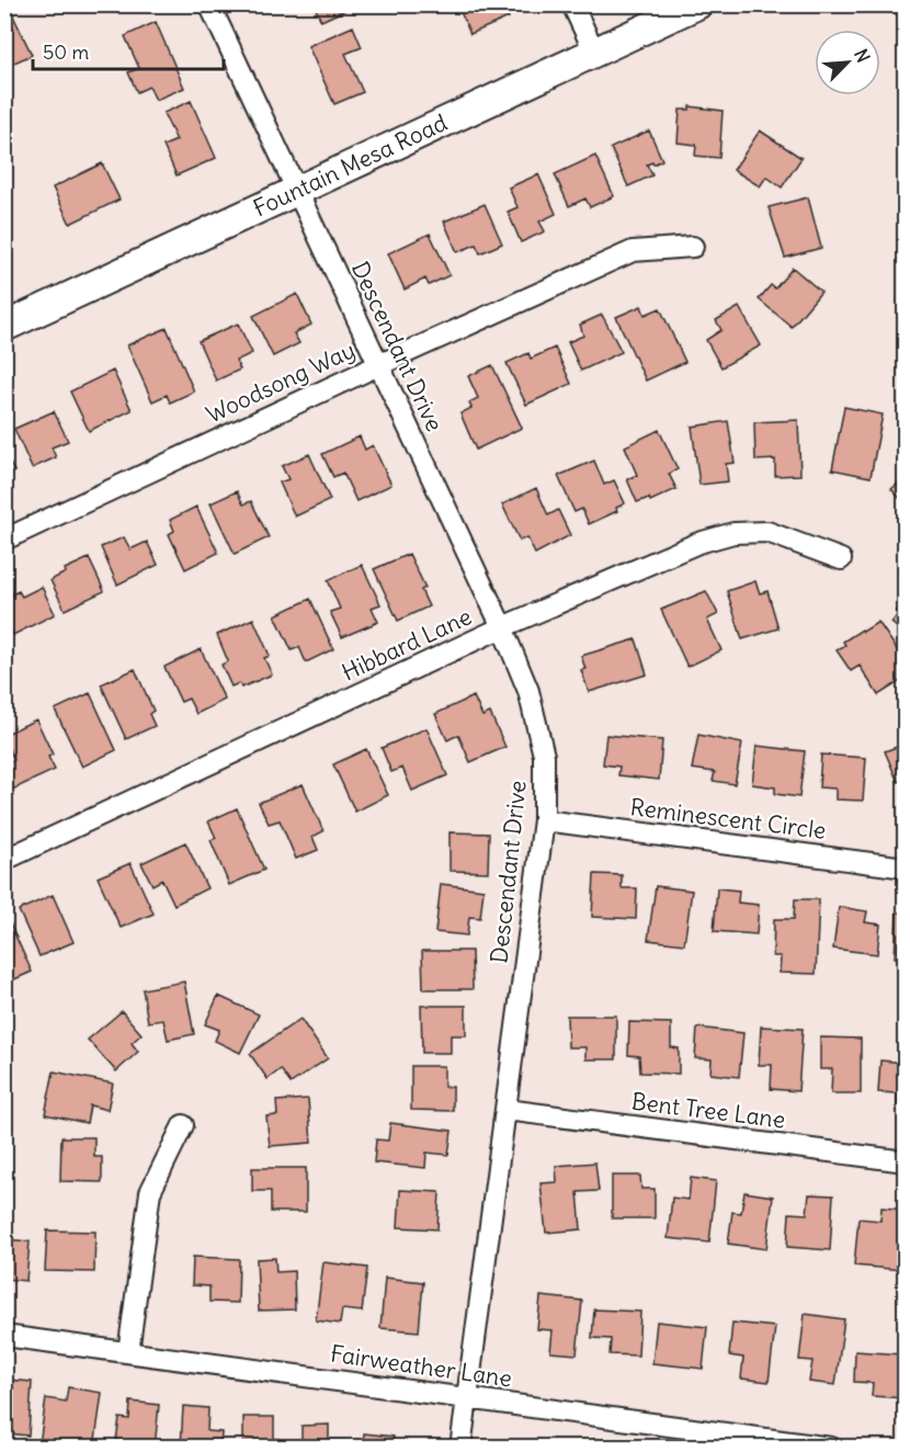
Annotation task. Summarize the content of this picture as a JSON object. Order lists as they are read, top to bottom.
{
  "streets": {
    "main road": ["Fountain Mesa Road"],
    "street": [
      "Descendant Drive",
      "Woodsong Way",
      "Hibbard Lane",
      "Reminescent Circle",
      "Bent Tree Lane",
      "Fairweather Lane"
    ]
  },
  "crossings": [
    ["Fountain Mesa Road", "Descendant Drive"],
    ["Descendant Drive", "Woodsong Way"],
    ["Descendant Drive", "Hibbard Lane"],
    ["Descendant Drive", "Reminescent Circle"],
    ["Descendant Drive", "Bent Tree Lane"],
    ["Descendant Drive", "Fairweather Lane"]
  ],
  "scale_bar": "50 m",
  "north": "top right"
}
